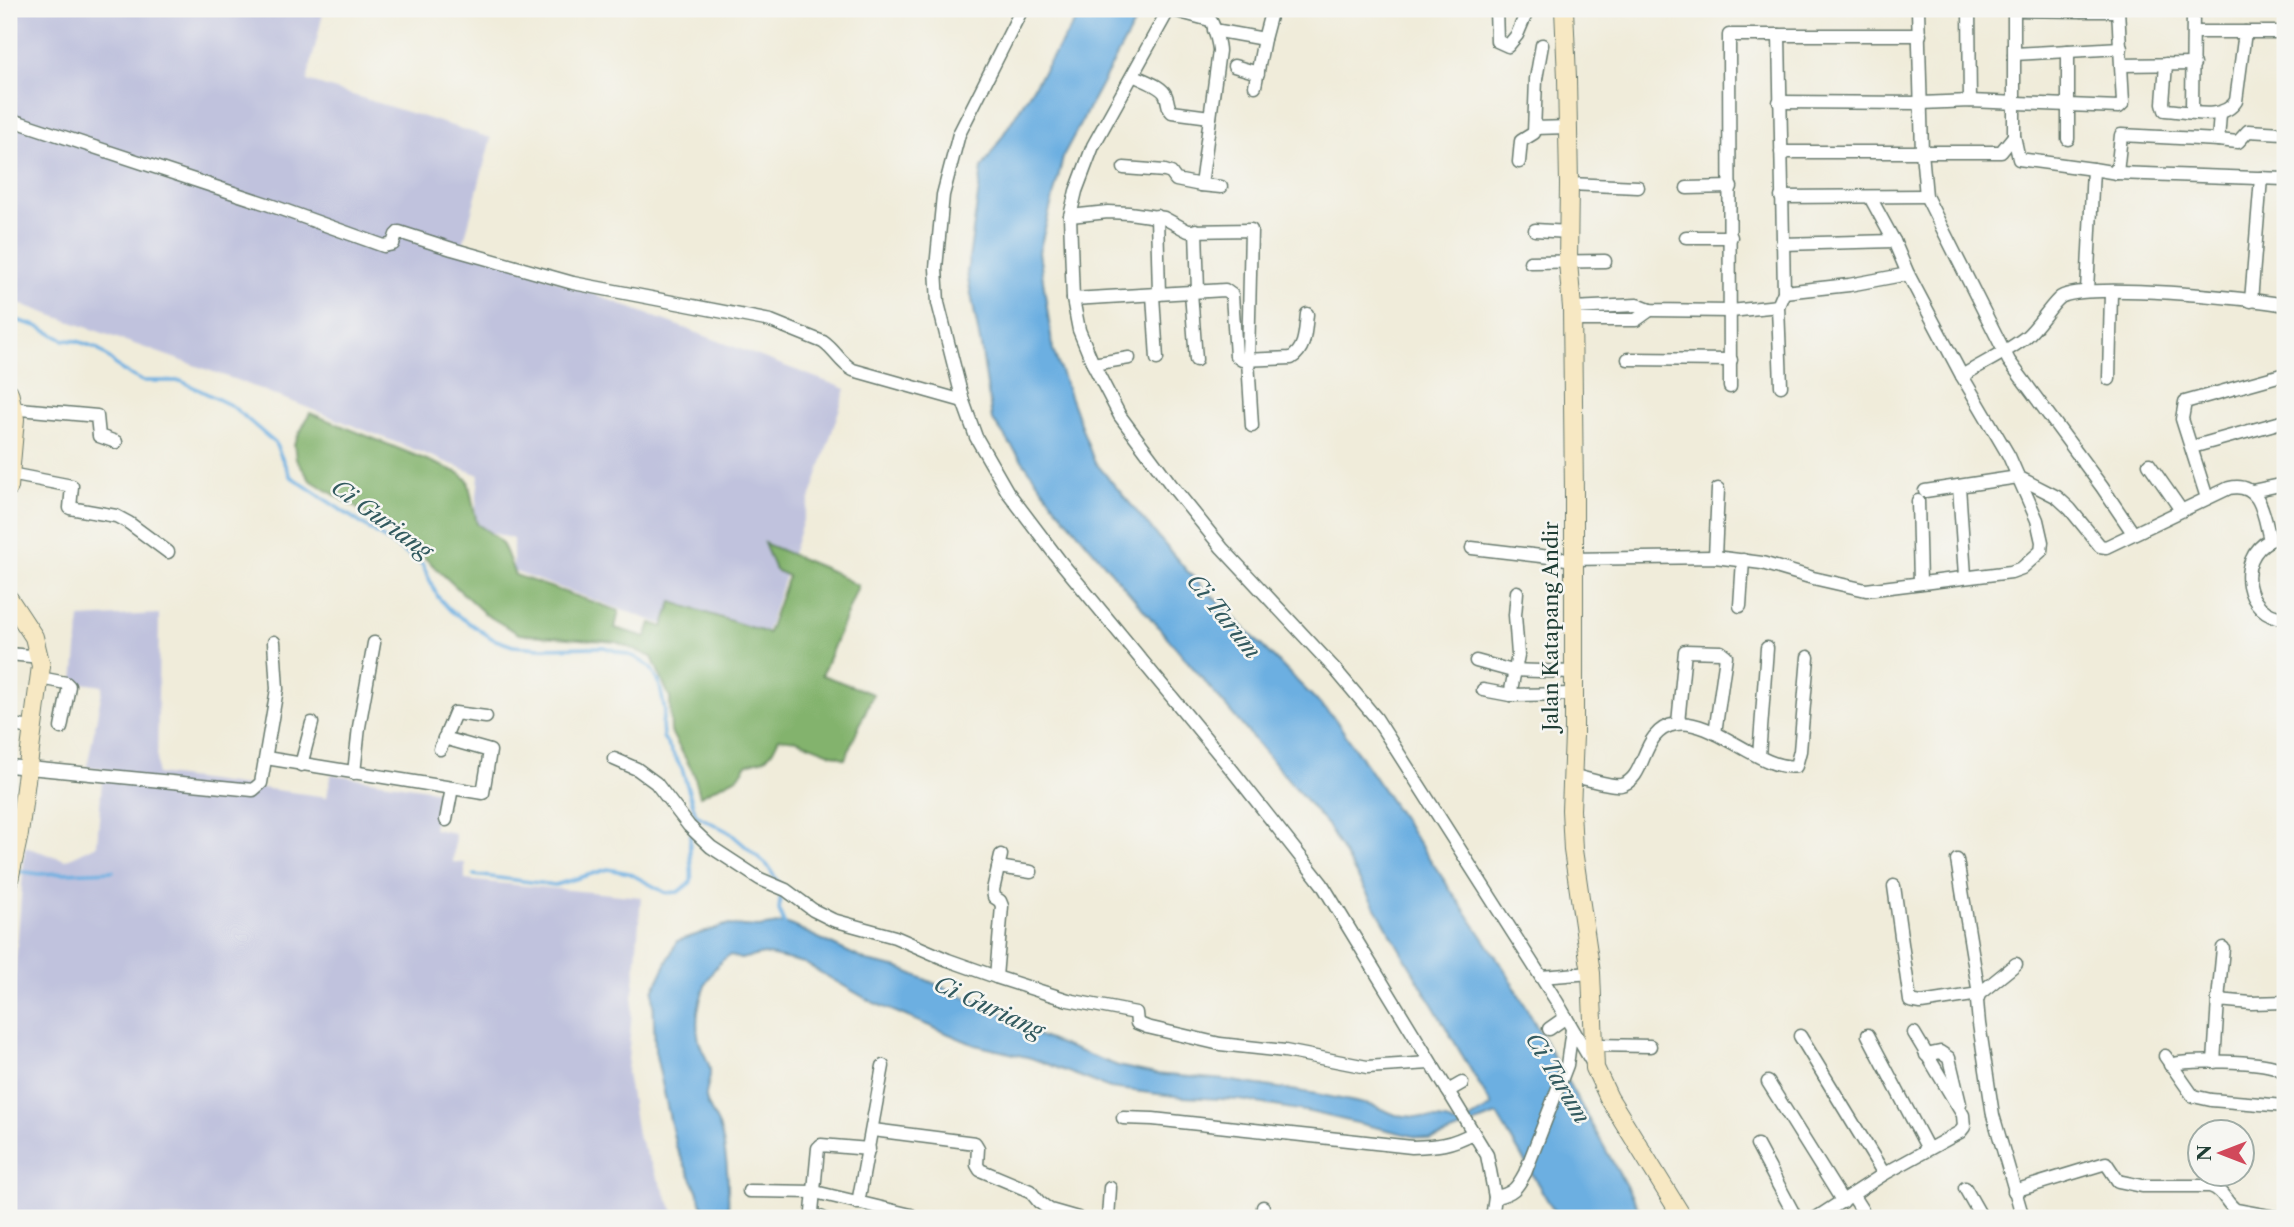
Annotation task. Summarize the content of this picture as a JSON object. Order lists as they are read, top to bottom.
{
  "streets": {
    "street": ["Jalan Katapang Andir"]
  },
  "water": ["Ci Guriang", "Ci Tarum"],
  "north": "left"
}
